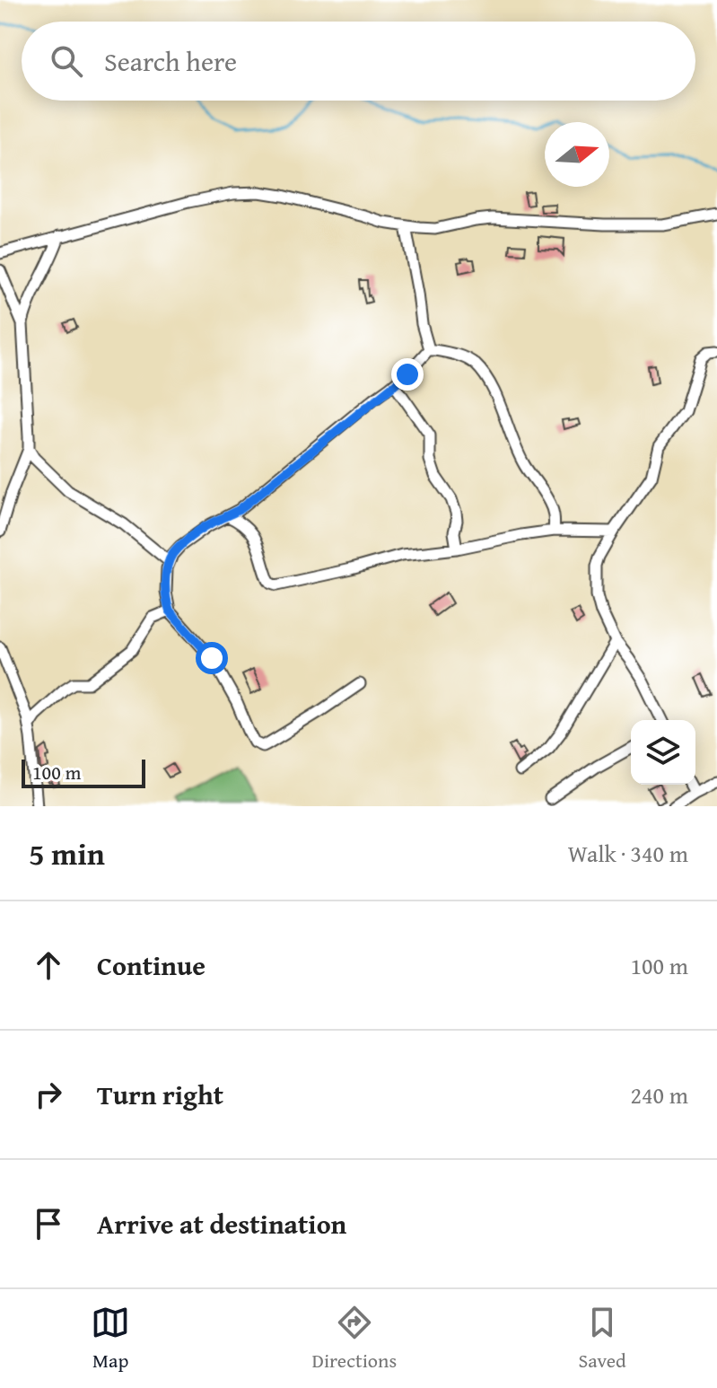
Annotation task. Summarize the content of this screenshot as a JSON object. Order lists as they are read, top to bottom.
{
  "scale_bar": "100 m",
  "north": "right",
  "page": {
    "search": "Search here",
    "scale": "100 m",
    "heading": ["5 min", "Walk · 340 m"],
    "list": [
      ["Continue", "100 m"],
      ["Turn right", "240 m"],
      "Arrive at destination"
    ],
    "nav": ["Map", "Directions", "Saved"]
  }
}
